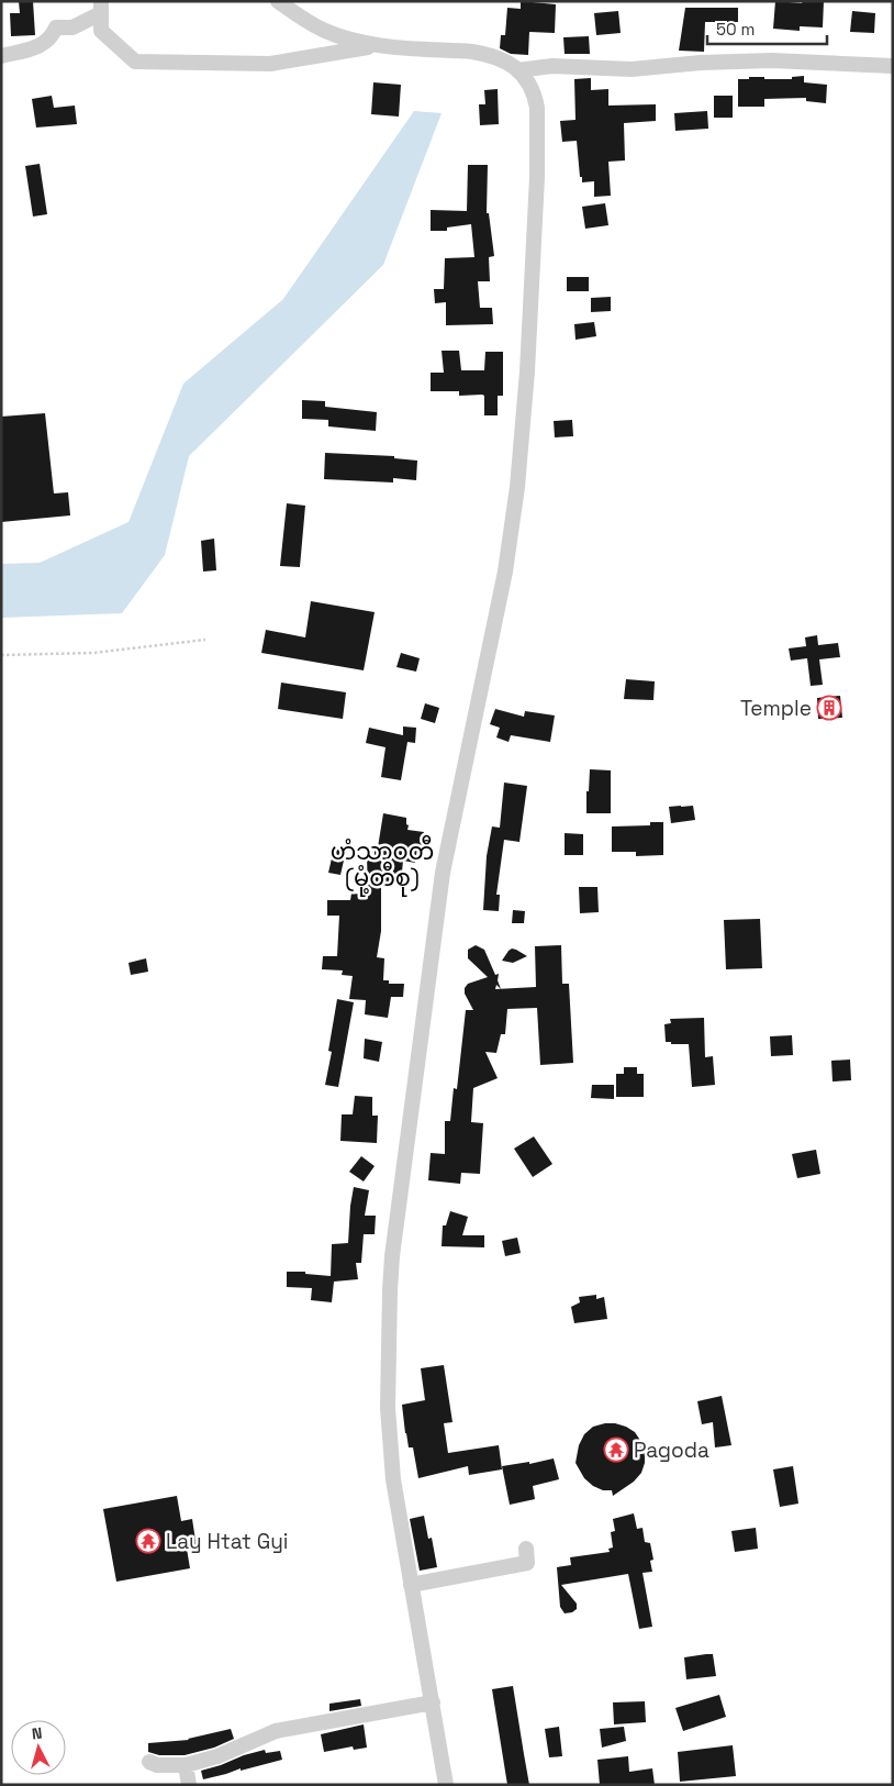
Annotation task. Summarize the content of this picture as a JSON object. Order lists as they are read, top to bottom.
{
  "districts": ["ဟံသာဝတီ (မုံ့တီစု)"],
  "places": {
    "building": ["Temple"],
    "temple": ["Pagoda", "Lay Htat Gyi"]
  },
  "scale_bar": "50 m",
  "north": "top"
}
